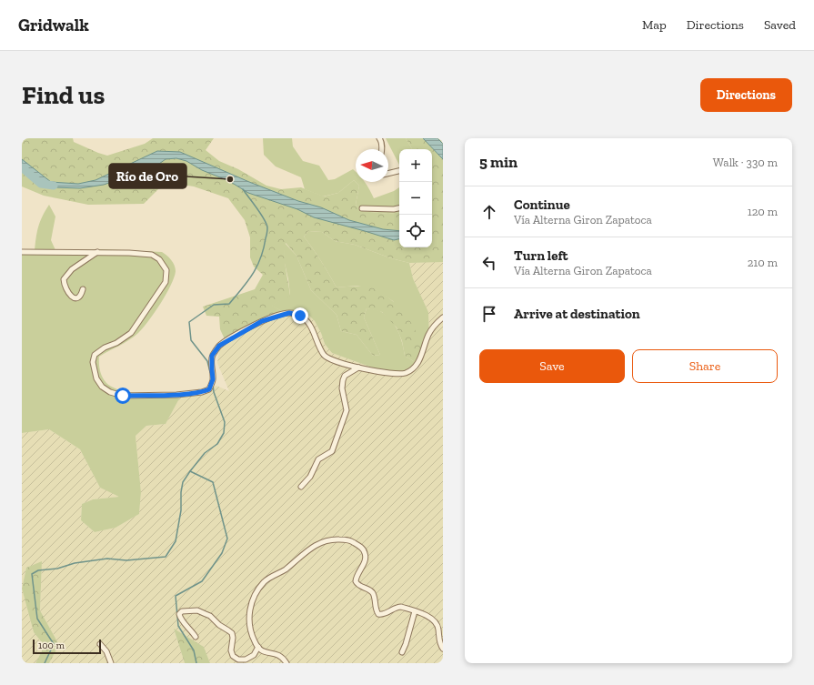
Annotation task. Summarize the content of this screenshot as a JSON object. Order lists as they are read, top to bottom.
{
  "places": ["Río de Oro"],
  "scale_bar": "100 m",
  "north": "left",
  "page": {
    "header": "Gridwalk",
    "nav": ["Map", "Directions", "Saved"],
    "buttons": [
      "Directions",
      ["Save", "Share"]
    ],
    "title": "Find us",
    "heading": ["5 min", "Walk · 330 m"],
    "map_buttons": ["+", "−"],
    "list": [
      ["Continue", "Vía Alterna Giron Zapatoca", "120 m"],
      ["Turn left", "Vía Alterna Giron Zapatoca", "210 m"],
      "Arrive at destination"
    ],
    "scale": "100 m"
  }
}
